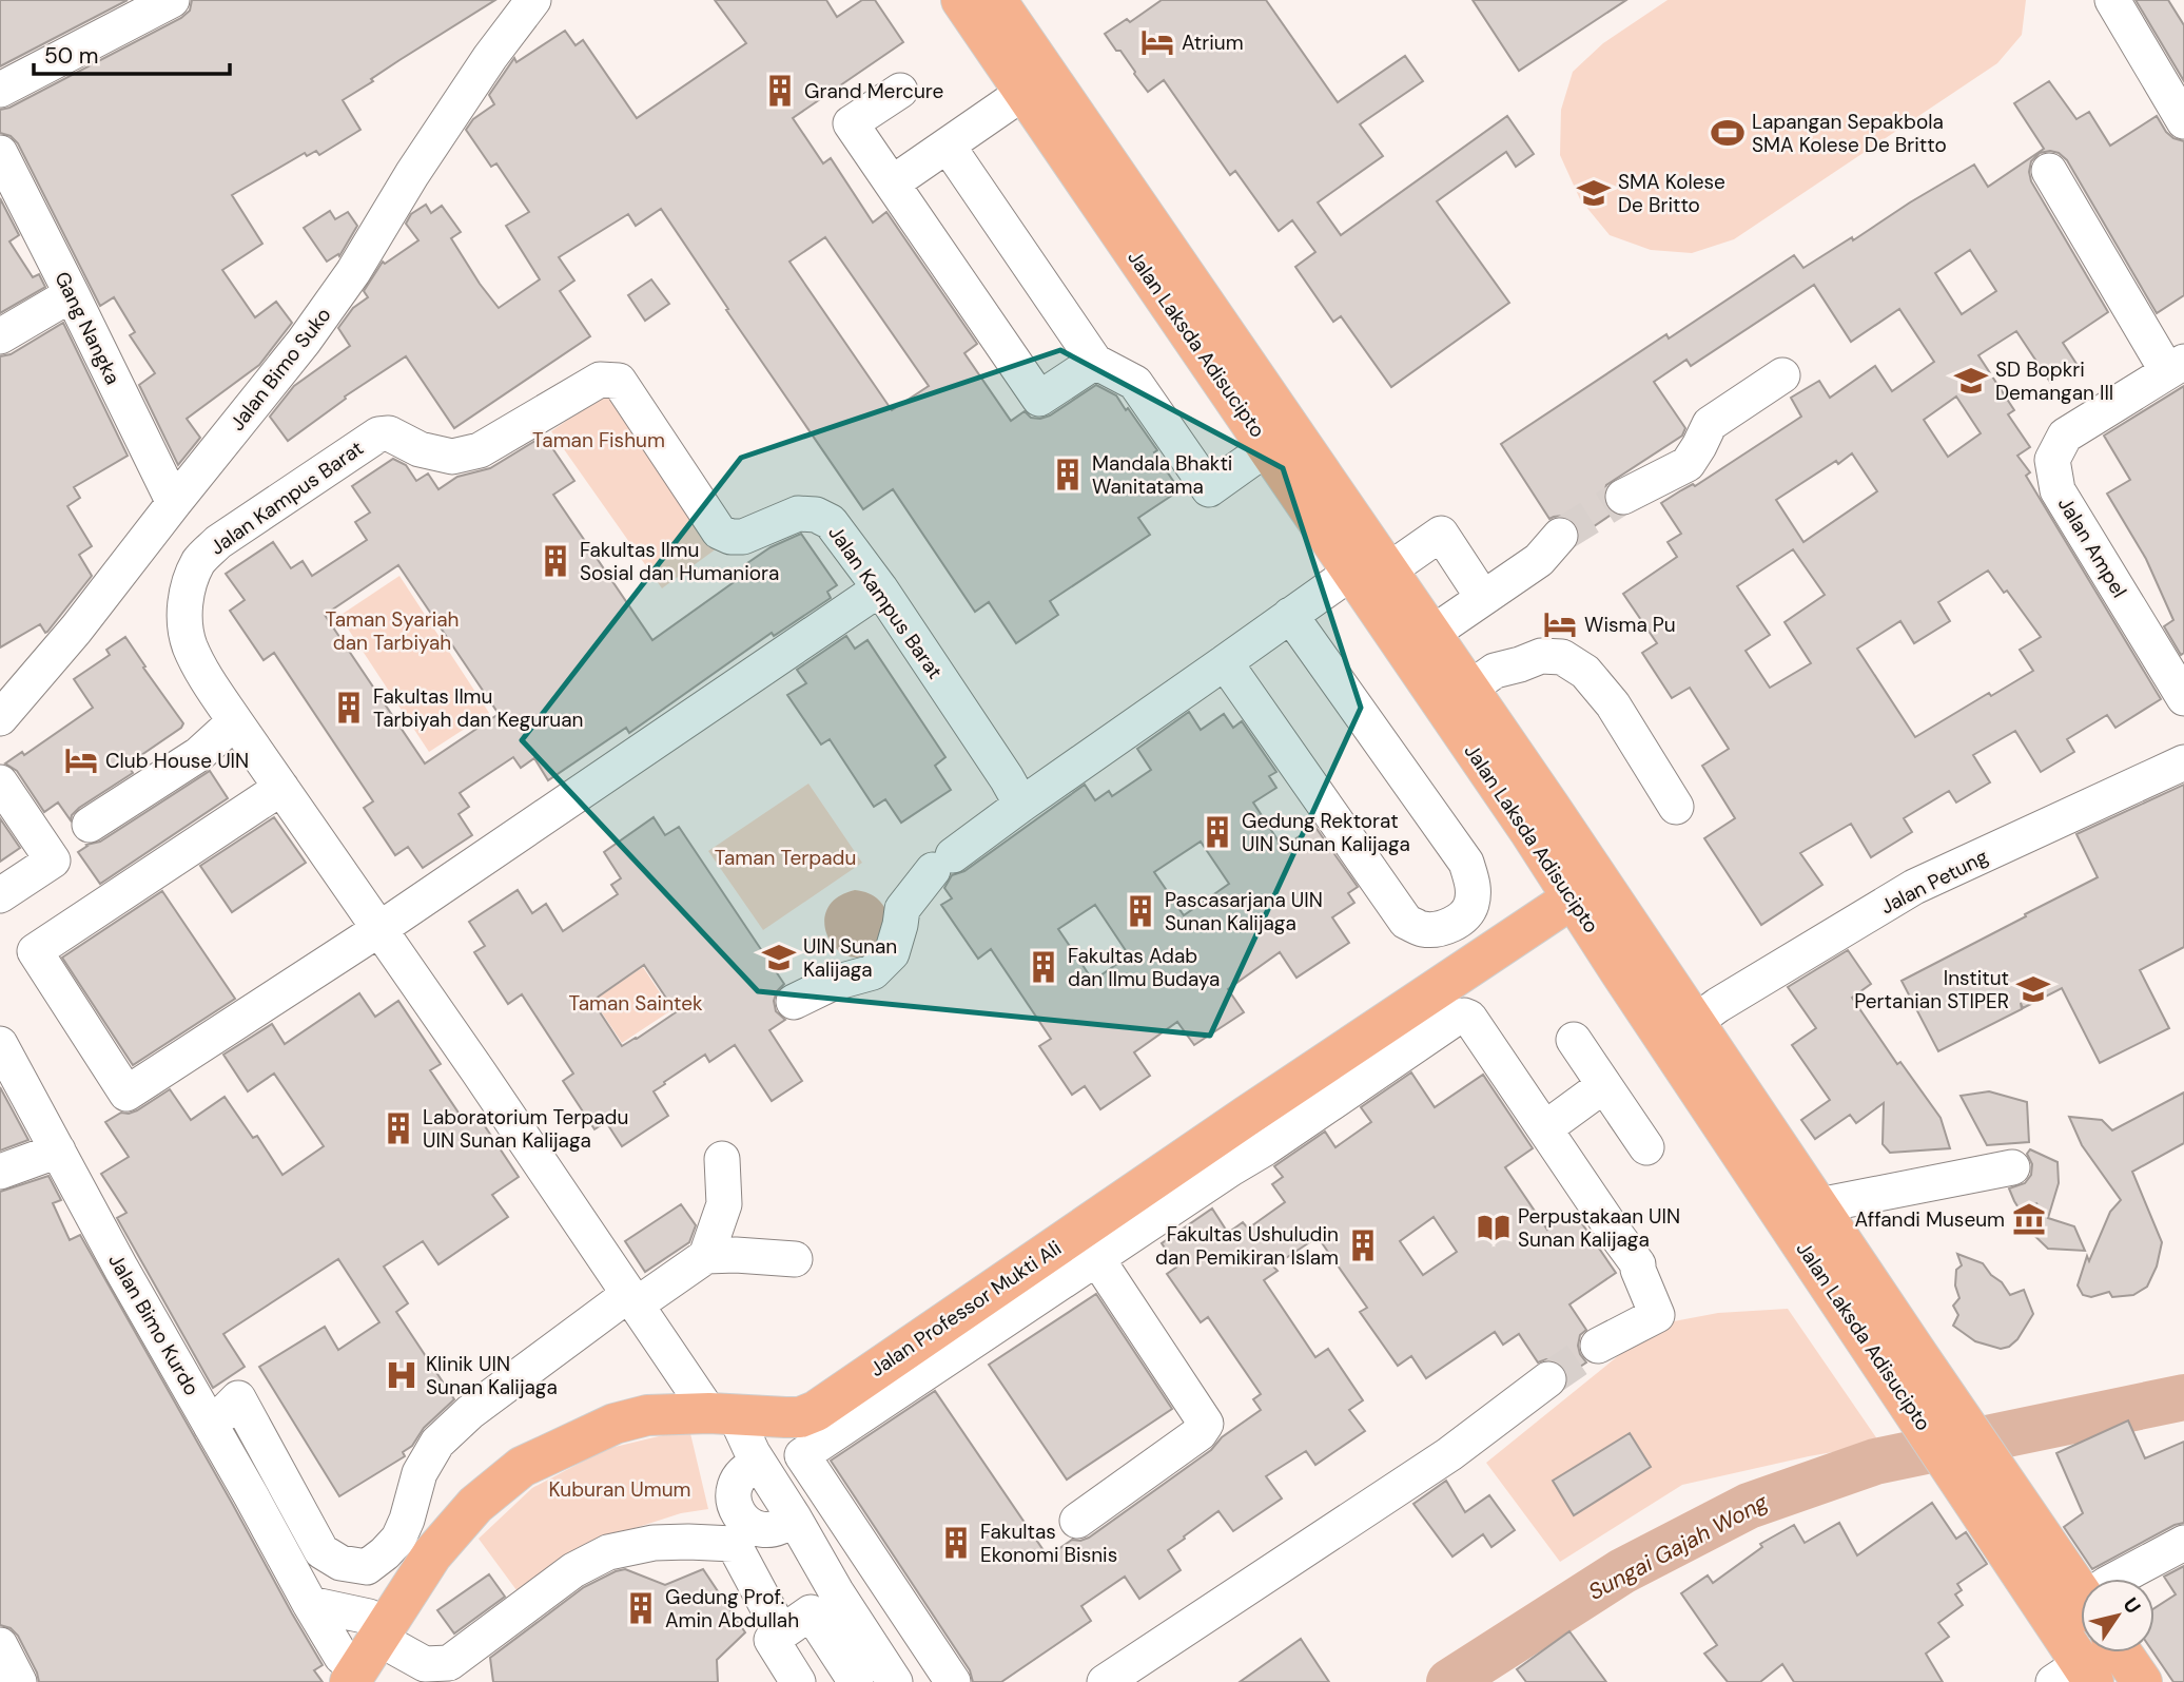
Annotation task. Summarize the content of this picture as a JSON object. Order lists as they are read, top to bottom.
{
  "streets": {
    "main road": ["Jalan Laksda Adisucipto", "Jalan Professor Mukti Ali"],
    "street": [
      "Gang Nangka",
      "Jalan Bimo Suko",
      "Jalan Kampus Barat",
      "Jalan Ampel",
      "Jalan Petung",
      "Jalan Bimo Kurdo"
    ]
  },
  "crossings": [
    ["Gang Nangka", "Jalan Bimo Suko"],
    ["Jalan Laksda Adisucipto", "Jalan Petung"],
    ["Jalan Laksda Adisucipto", "Jalan Professor Mukti Ali"],
    ["Jalan Kampus Barat", "Jalan Professor Mukti Ali"],
    ["Jalan Professor Mukti Ali", "Jalan Bimo Kurdo"]
  ],
  "water": ["Sungai Gajah Wong"],
  "parks": [
    "Taman Fishum",
    "Taman Syariah dan Tarbiyah",
    "Taman Terpadu",
    "Taman Saintek",
    "Kuburan Umum"
  ],
  "places": {
    "hotel": ["Atrium", "Wisma Pu", "Club House UIN"],
    "building": [
      "Grand Mercure",
      "Mandala Bhakti Wanitatama",
      "Fakultas Ilmu Sosial dan Humaniora",
      "Fakultas Ilmu Tarbiyah dan Keguruan",
      "Gedung Rektorat UIN Sunan Kalijaga",
      "Pascasarjana UIN Sunan Kalijaga",
      "Fakultas Adab dan Ilmu Budaya",
      "Laboratorium Terpadu UIN Sunan Kalijaga",
      "Fakultas Ushuludin dan Pemikiran Islam",
      "Fakultas Ekonomi Bisnis",
      "Gedung Prof. Amin Abdullah"
    ],
    "sports": ["Lapangan Sepakbola SMA Kolese De Britto"],
    "school or university": [
      "SMA Kolese De Britto",
      "SD Bopkri Demangan III",
      "UIN Sunan Kalijaga",
      "Institut Pertanian STIPER"
    ],
    "museum": ["Affandi Museum"],
    "library": ["Perpustakaan UIN Sunan Kalijaga"],
    "hospital": ["Klinik UIN Sunan Kalijaga"]
  },
  "scale_bar": "50 m",
  "north": "top right"
}
